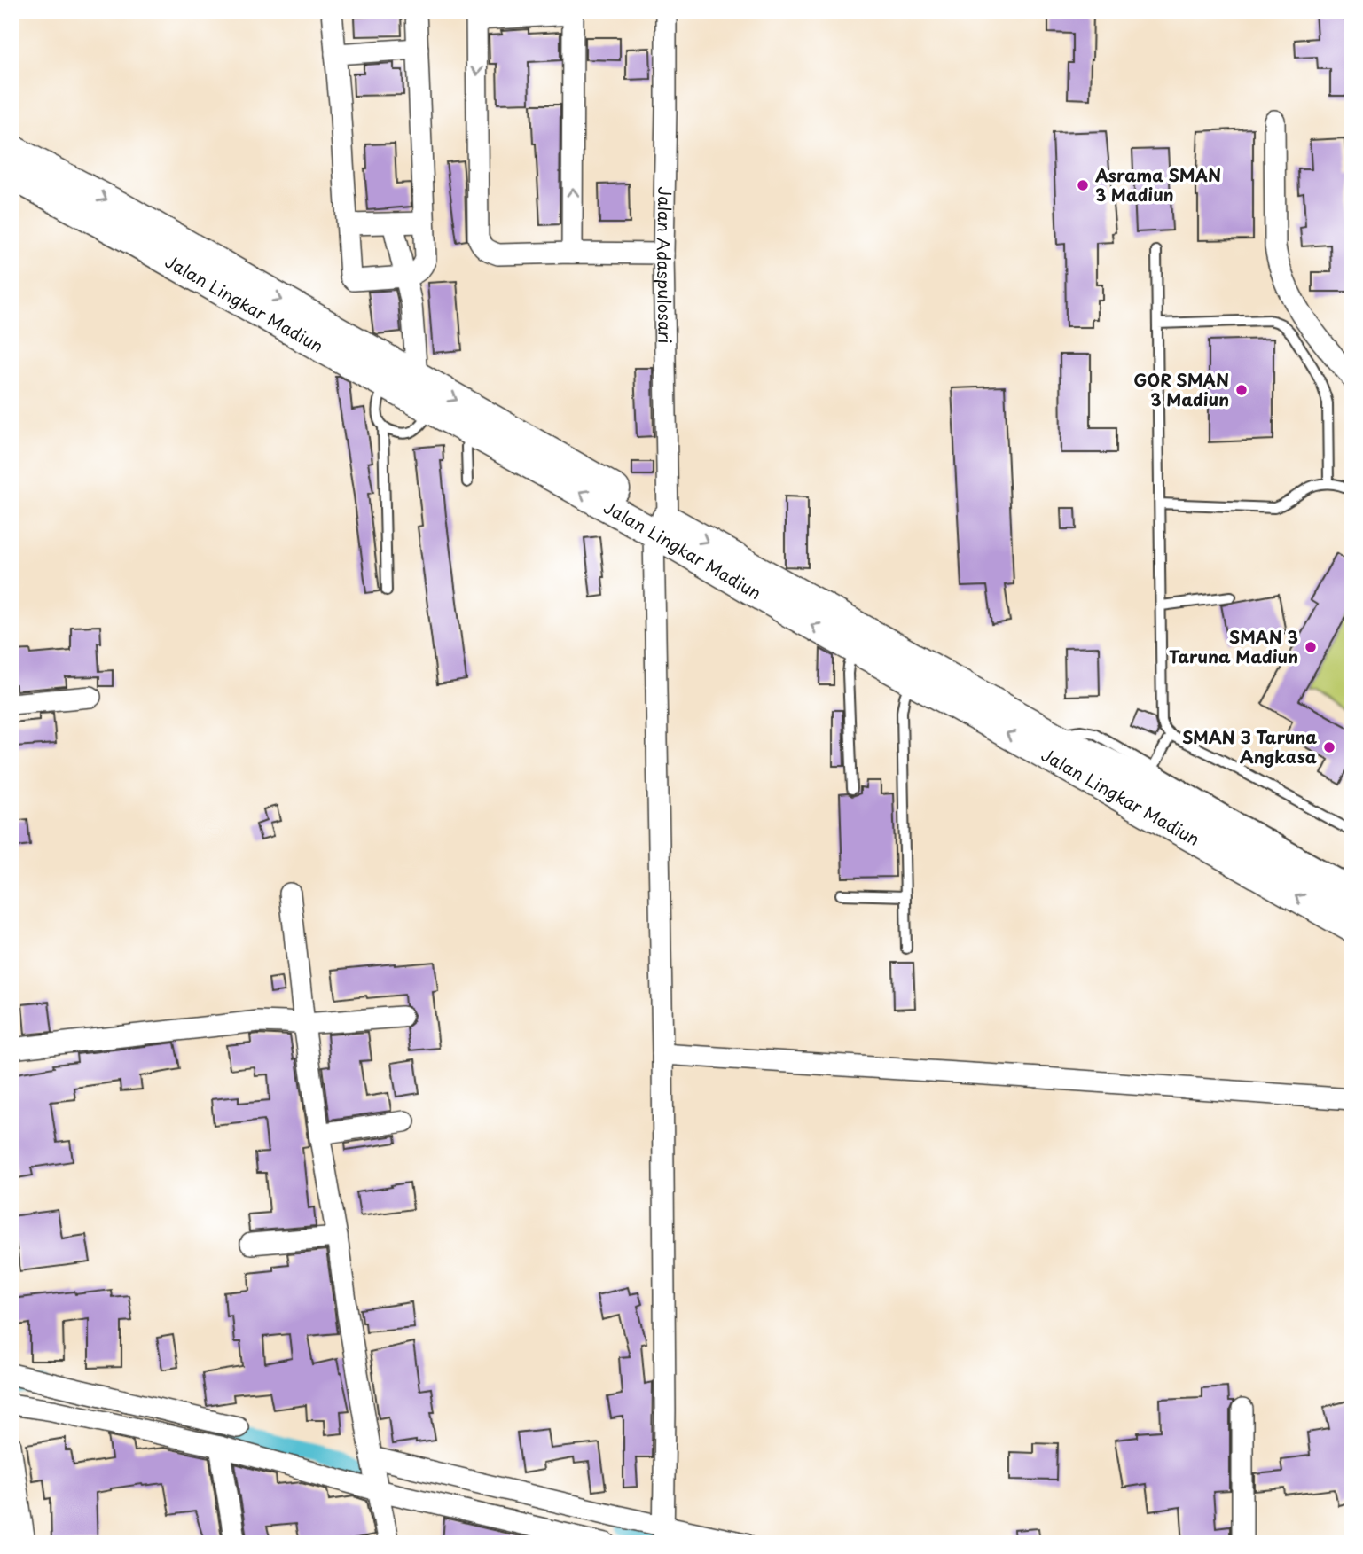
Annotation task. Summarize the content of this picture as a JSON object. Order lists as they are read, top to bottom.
{
  "streets": {
    "main road": ["Jalan Lingkar Madiun"],
    "street": ["Jalan Adaspulosari"]
  },
  "crossings": [
    ["Jalan Adaspulosari", "Jalan Lingkar Madiun"]
  ],
  "places": [
    "Asrama SMAN 3 Madiun",
    "GOR SMAN 3 Madiun",
    "SMAN 3 Taruna Madiun",
    "SMAN 3 Taruna Angkasa"
  ]
}
